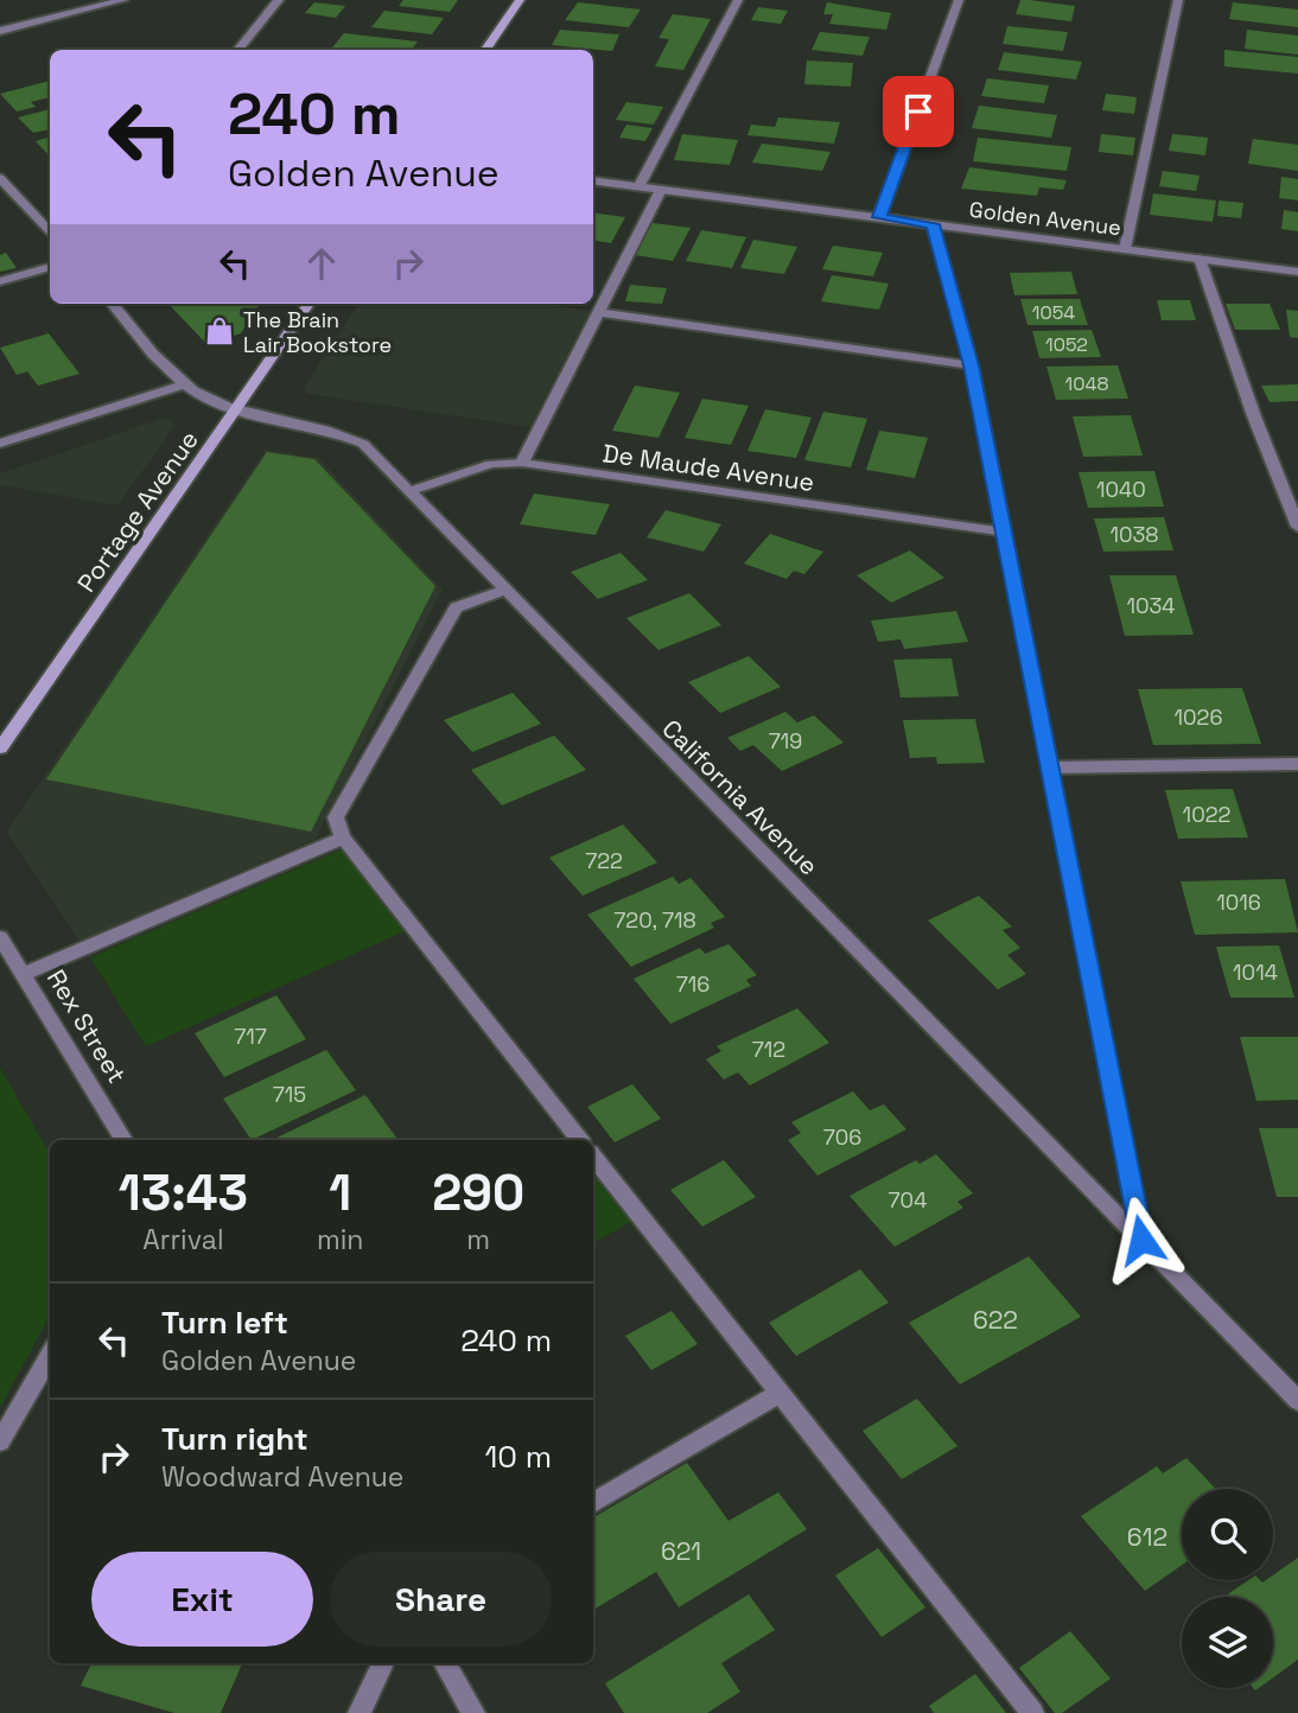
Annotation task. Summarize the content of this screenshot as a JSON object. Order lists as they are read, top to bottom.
{
  "streets": {
    "main road": ["Portage Avenue"],
    "street": [
      "Golden Avenue",
      "De Maude Avenue",
      "California Avenue",
      "Rex Street"
    ]
  },
  "crossings": [
    ["De Maude Avenue", "California Avenue"],
    ["Portage Avenue", "California Avenue"]
  ],
  "places": {
    "shop": ["The Brain Lair Bookstore"]
  },
  "house_numbers": [
    "1054",
    "1052",
    "1048",
    "1040",
    "1038",
    "1034",
    "1026",
    "719",
    "1022",
    "722",
    "1016",
    "720, 718",
    "1014",
    "716",
    "717",
    "712",
    "715",
    "706",
    "704",
    "622",
    "612",
    "621"
  ],
  "page": {
    "turn": ["240 m", "Golden Avenue"],
    "eta": [
      "13:43",
      "Arrival",
      "1",
      "min",
      "290",
      "m"
    ],
    "list": [
      {
        "name": "Turn left",
        "note": "Golden Avenue",
        "value": "240 m"
      },
      {
        "name": "Turn right",
        "note": "Woodward Avenue",
        "value": "10 m"
      }
    ],
    "buttons": ["Exit", "Share"]
  }
}
